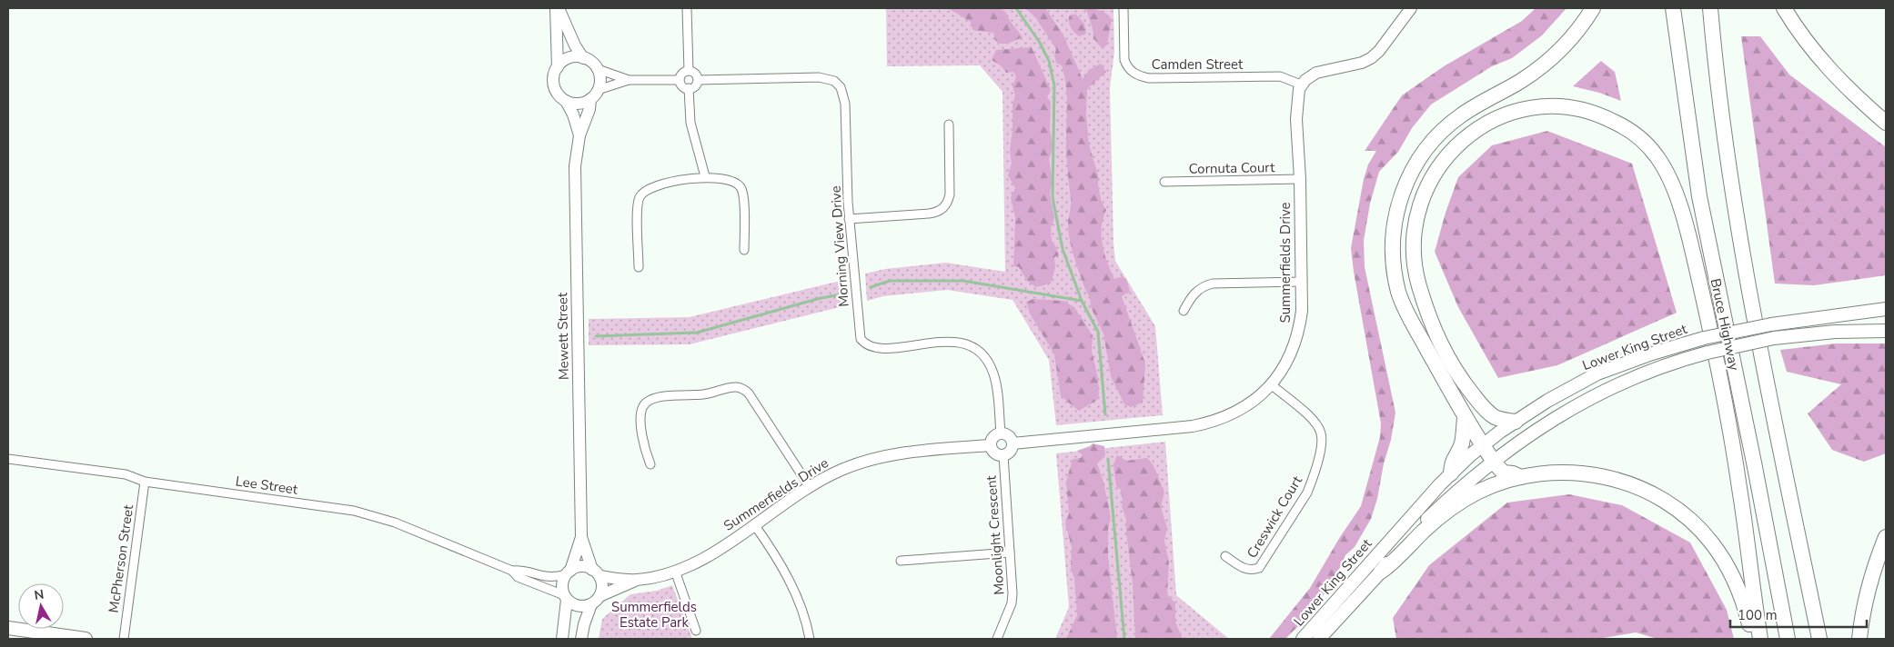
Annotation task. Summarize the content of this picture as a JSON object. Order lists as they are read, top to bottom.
{
  "streets": {
    "highway": ["Bruce Highway"],
    "main road": ["Lower King Street"],
    "street": [
      "Camden Street",
      "Cornuta Court",
      "Morning View Drive",
      "Summerfields Drive",
      "Mewett Street",
      "Lee Street",
      "Creswick Court",
      "Moonlight Crescent",
      "McPherson Street"
    ]
  },
  "crossings": [
    ["Camden Street", "Summerfields Drive"],
    ["Cornuta Court", "Summerfields Drive"],
    ["Morning View Drive", "Summerfields Drive"],
    ["Morning View Drive", "Moonlight Crescent"],
    ["Summerfields Drive", "Mewett Street"],
    ["Summerfields Drive", "Lee Street"],
    ["Summerfields Drive", "Creswick Court"],
    ["Summerfields Drive", "Moonlight Crescent"],
    ["Mewett Street", "Lee Street"],
    ["Lee Street", "McPherson Street"]
  ],
  "parks": ["Summerfields Estate Park"],
  "scale_bar": "100 m",
  "north": "top"
}
